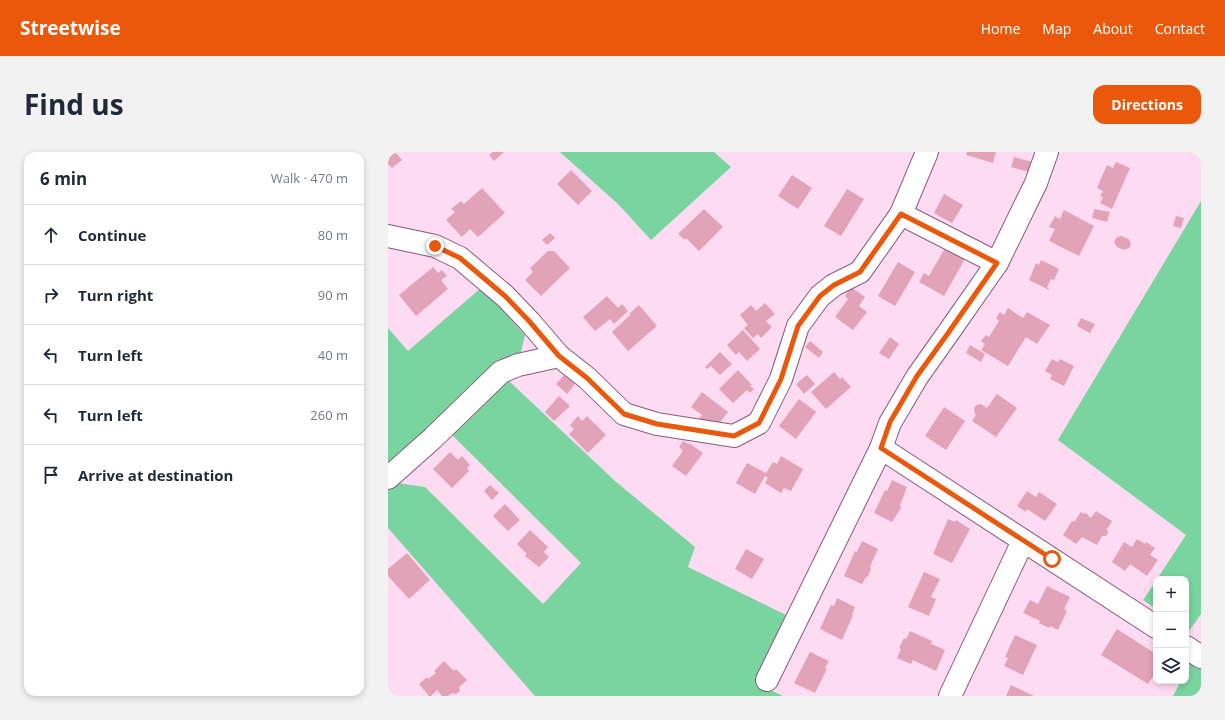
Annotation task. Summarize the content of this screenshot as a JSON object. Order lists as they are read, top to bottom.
{
  "page": {
    "header": "Streetwise",
    "nav": [
      "Home",
      "Map",
      "About",
      "Contact"
    ],
    "title": "Find us",
    "buttons": "Directions",
    "heading": ["6 min", "Walk · 470 m"],
    "list": [
      ["Continue", "80 m"],
      ["Turn right", "90 m"],
      ["Turn left", "40 m"],
      ["Turn left", "260 m"],
      "Arrive at destination"
    ],
    "map_buttons": ["+", "−"]
  }
}
